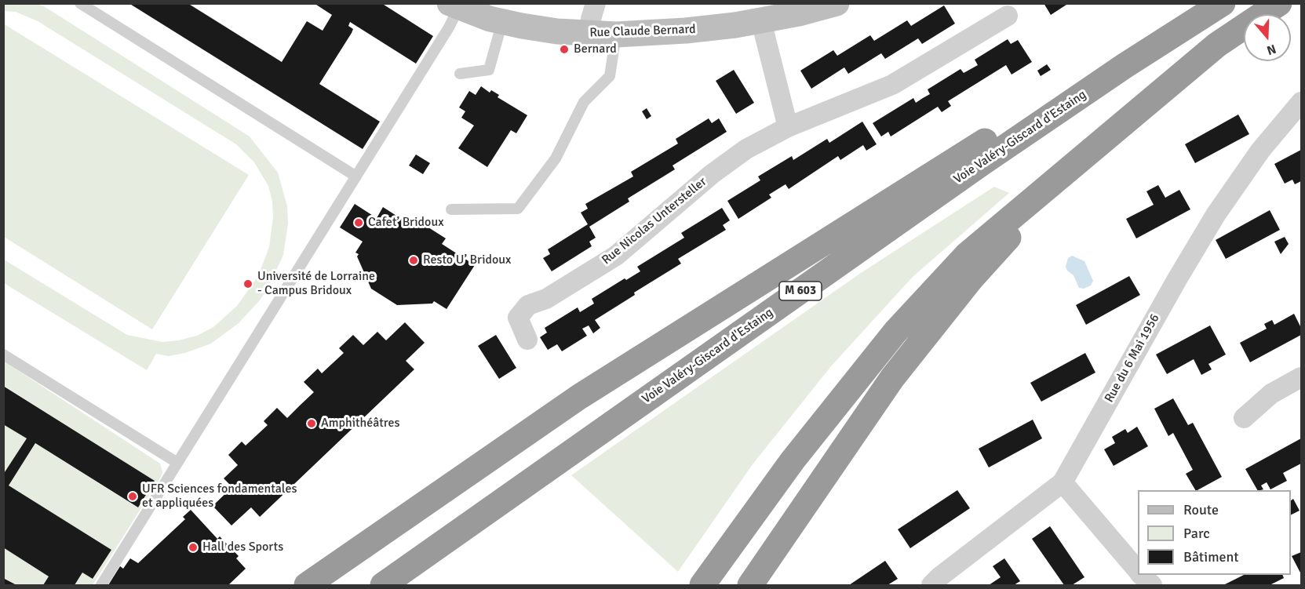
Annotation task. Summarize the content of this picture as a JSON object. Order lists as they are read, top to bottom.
{
  "streets": {
    "highway": ["Voie Valéry-Giscard d'Estaing", "M 603"],
    "street": ["Rue Claude Bernard", "Rue Nicolas Untersteller", "Rue du 6 Mai 1956"]
  },
  "places": [
    "Bernard",
    "Cafet’ Bridoux",
    "Resto U’ Bridoux",
    "Université de Lorraine - Campus Bridoux",
    "Amphithéâtres",
    "UFR Sciences fondamentales et appliquées",
    "Hall des Sports"
  ],
  "legend": ["Route", "Parc", "Bâtiment"],
  "north": "bottom"
}
